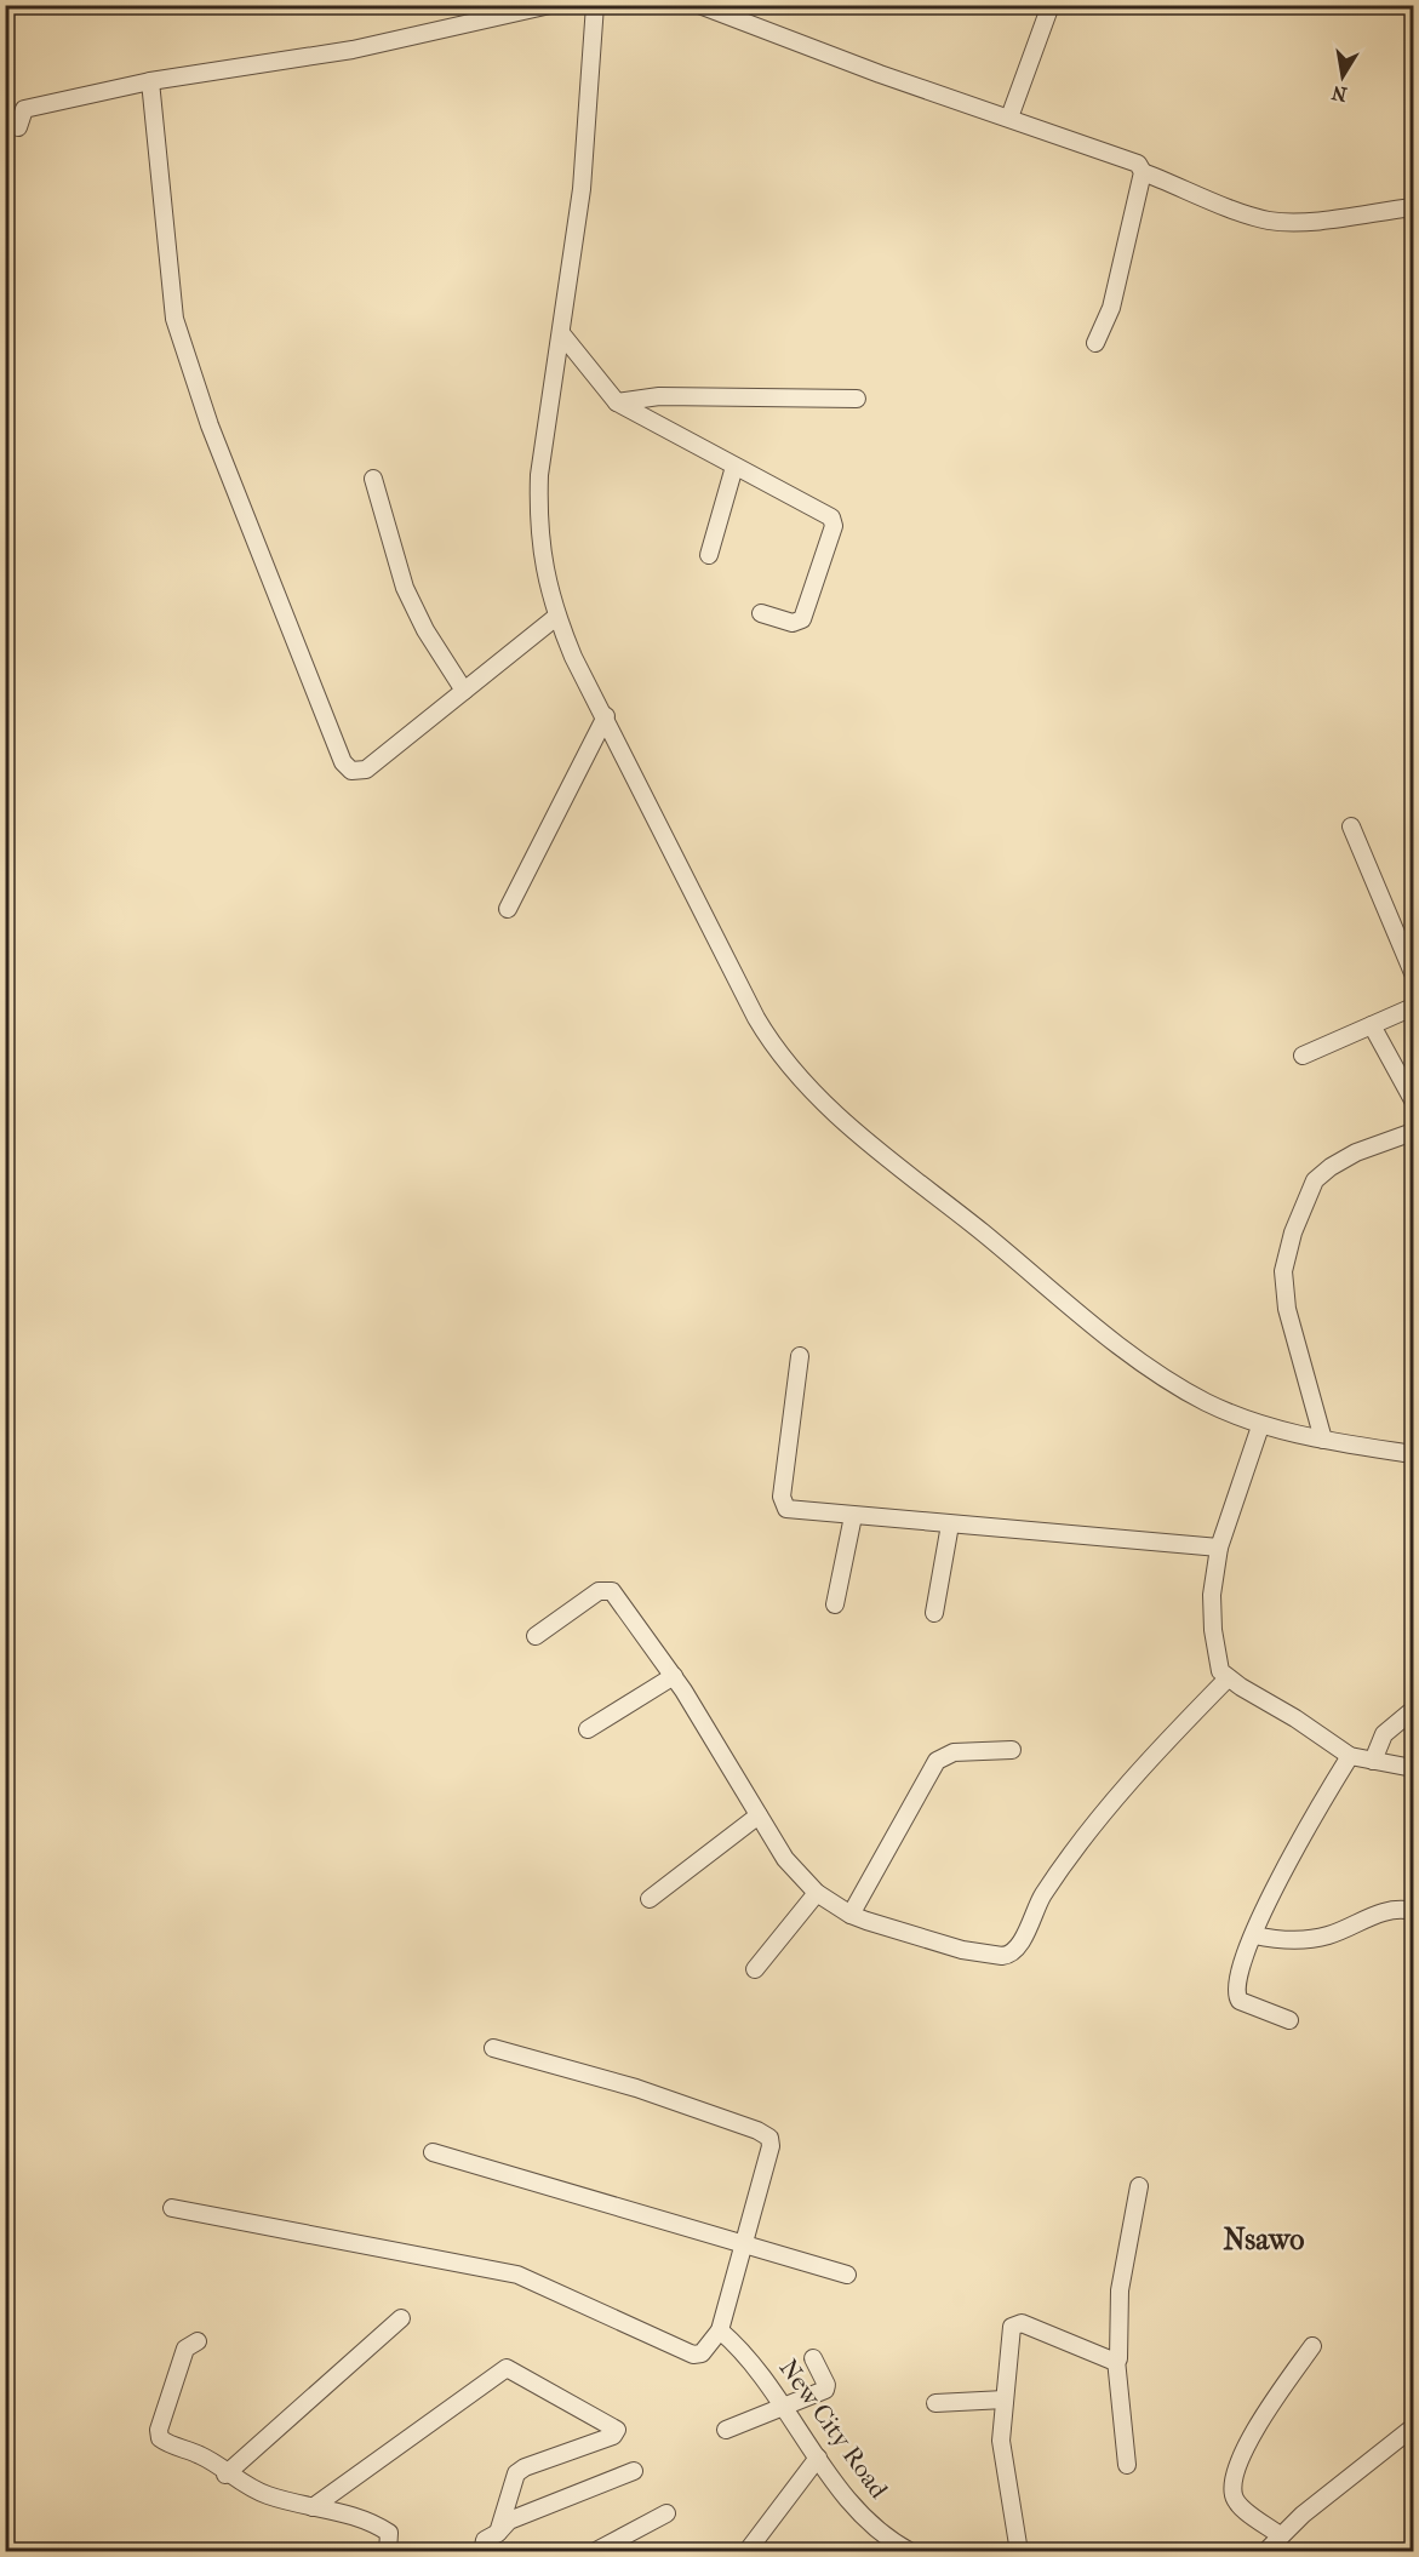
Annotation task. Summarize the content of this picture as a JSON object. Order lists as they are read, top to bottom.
{
  "streets": {
    "street": ["New City Road"]
  },
  "districts": ["Nsawo"],
  "north": "bottom"
}
